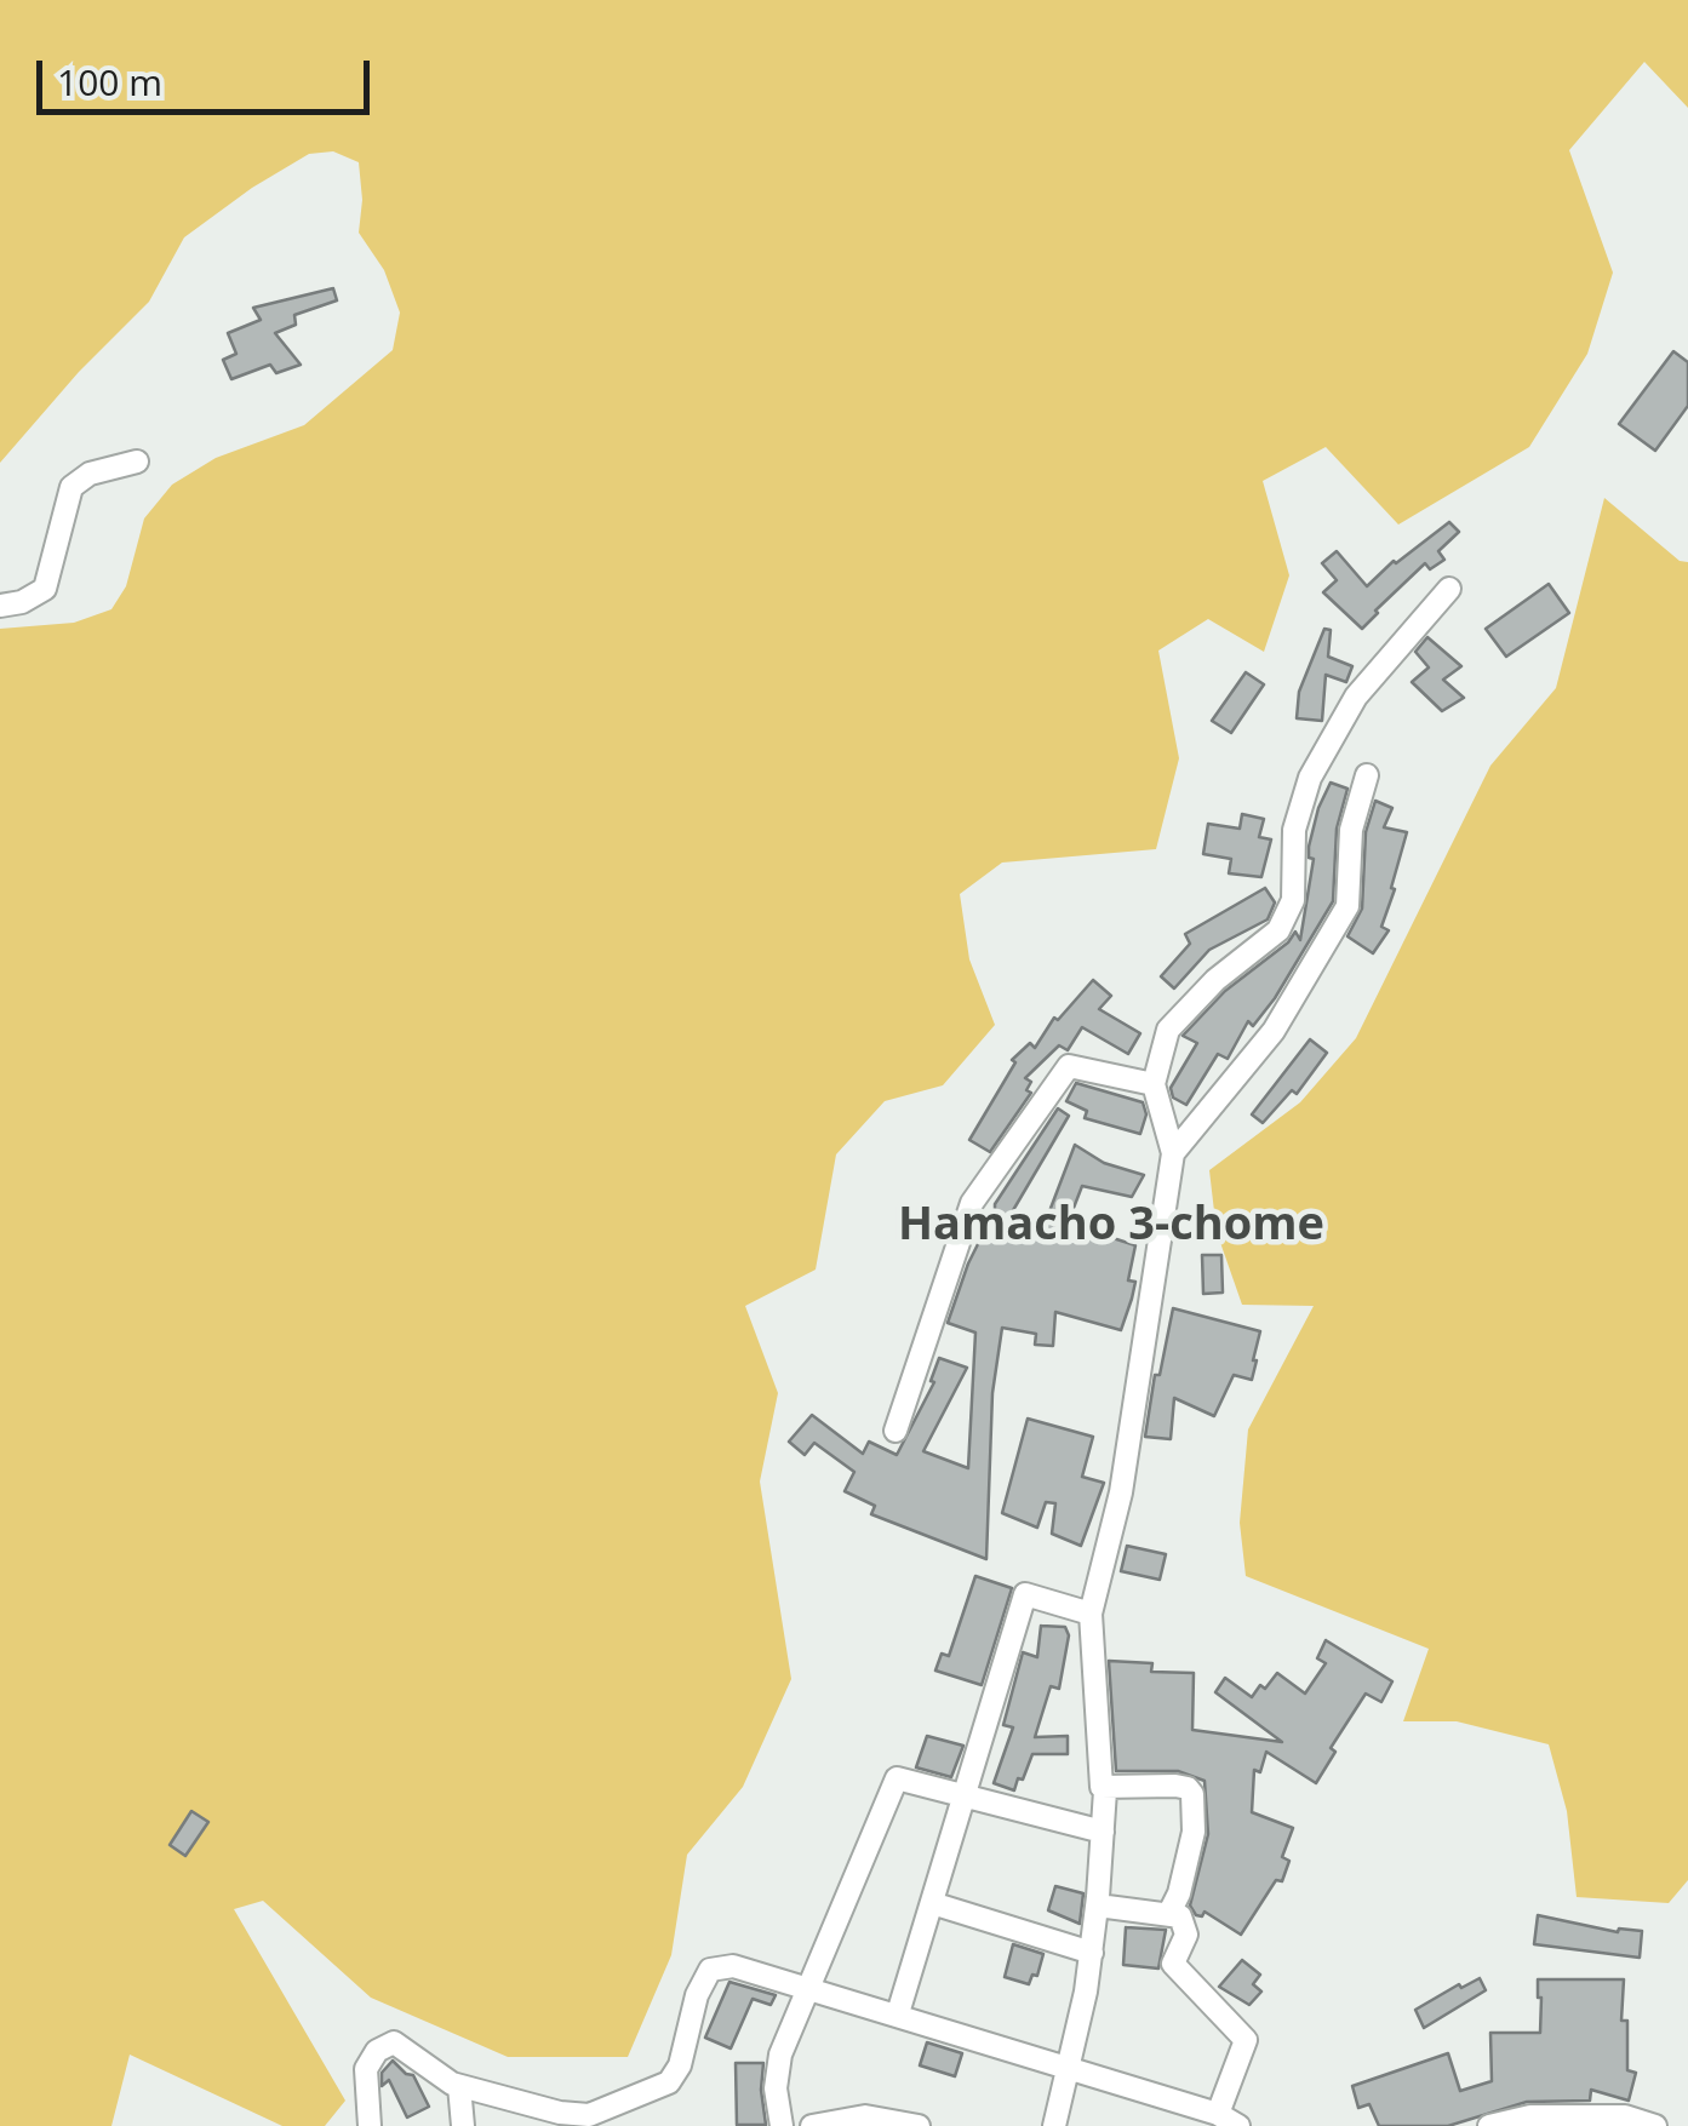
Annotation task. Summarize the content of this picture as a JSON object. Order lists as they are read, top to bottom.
{
  "districts": ["Hamacho 3-chome"],
  "scale_bar": "100 m"
}
